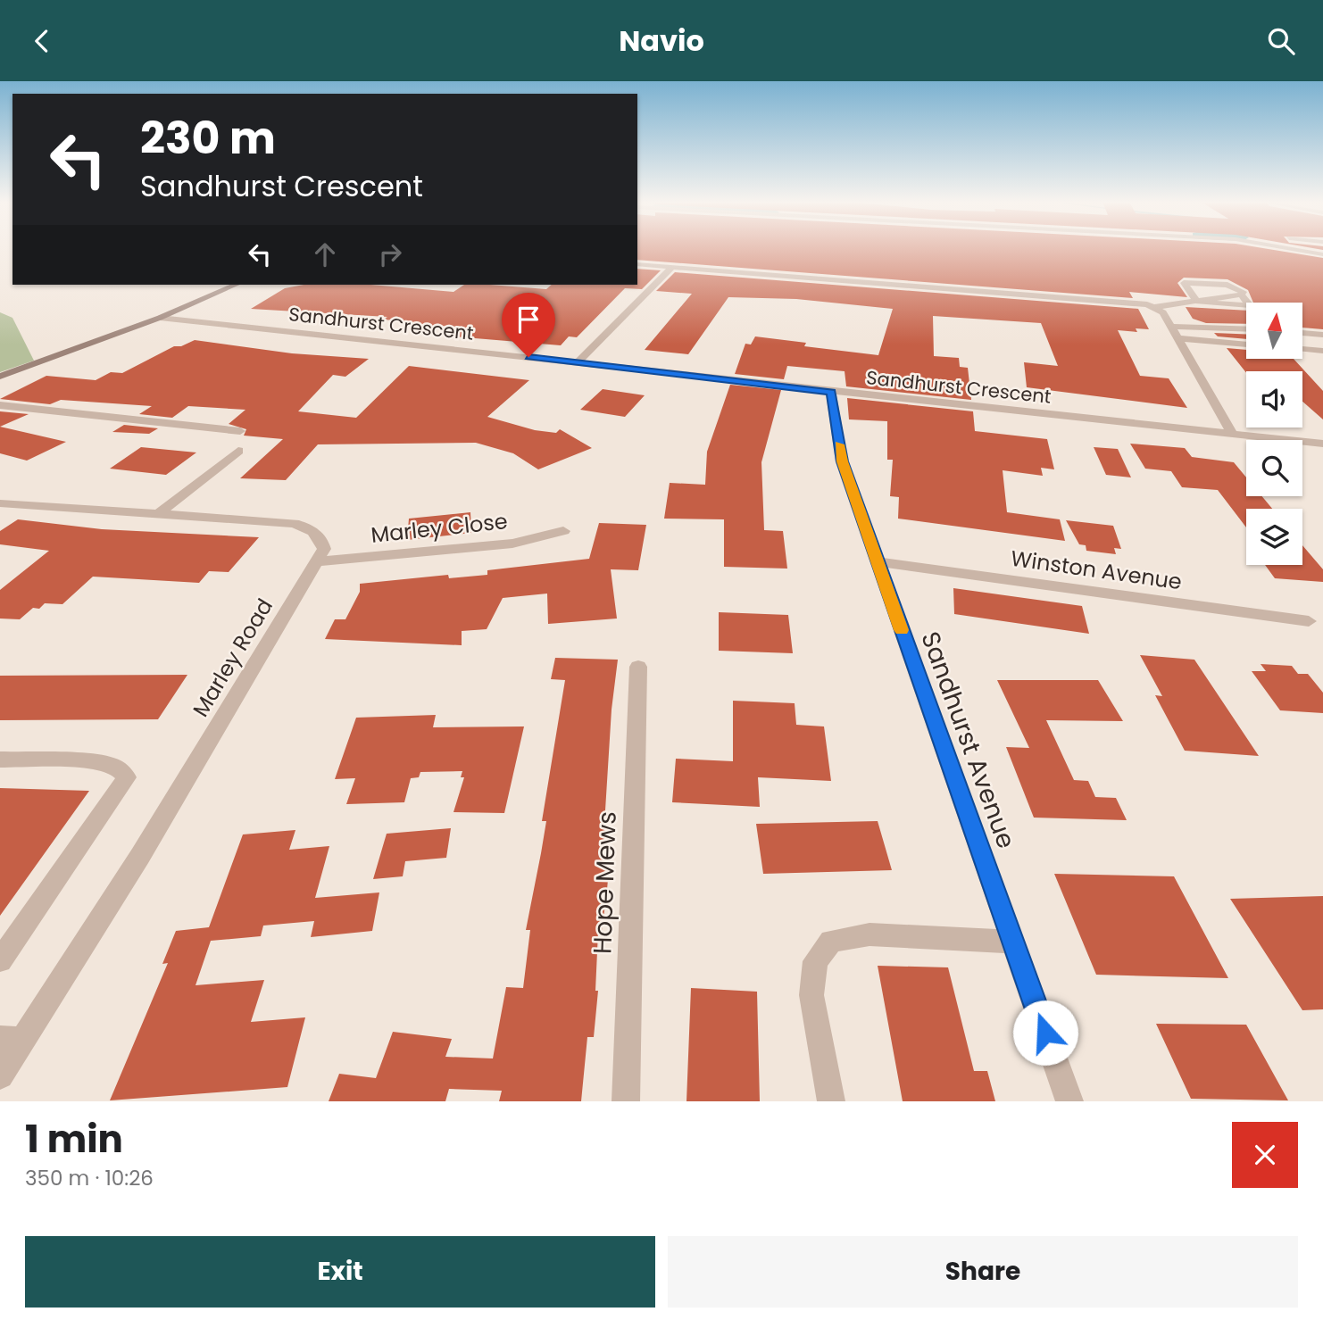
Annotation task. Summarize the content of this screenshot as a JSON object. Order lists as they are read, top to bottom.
{
  "streets": {
    "street": [
      "Sandhurst Crescent",
      "Marley Close",
      "Winston Avenue",
      "Marley Road",
      "Sandhurst Avenue",
      "Hope Mews"
    ]
  },
  "crossings": [
    ["Sandhurst Crescent", "Sandhurst Avenue"],
    ["Marley Close", "Marley Road"],
    ["Winston Avenue", "Sandhurst Avenue"]
  ],
  "north": "top",
  "page": {
    "header": "Navio",
    "turn": ["230 m", "Sandhurst Crescent"],
    "heading": ["1 min", "350 m · 10:26"],
    "buttons": ["Exit", "Share"]
  }
}
